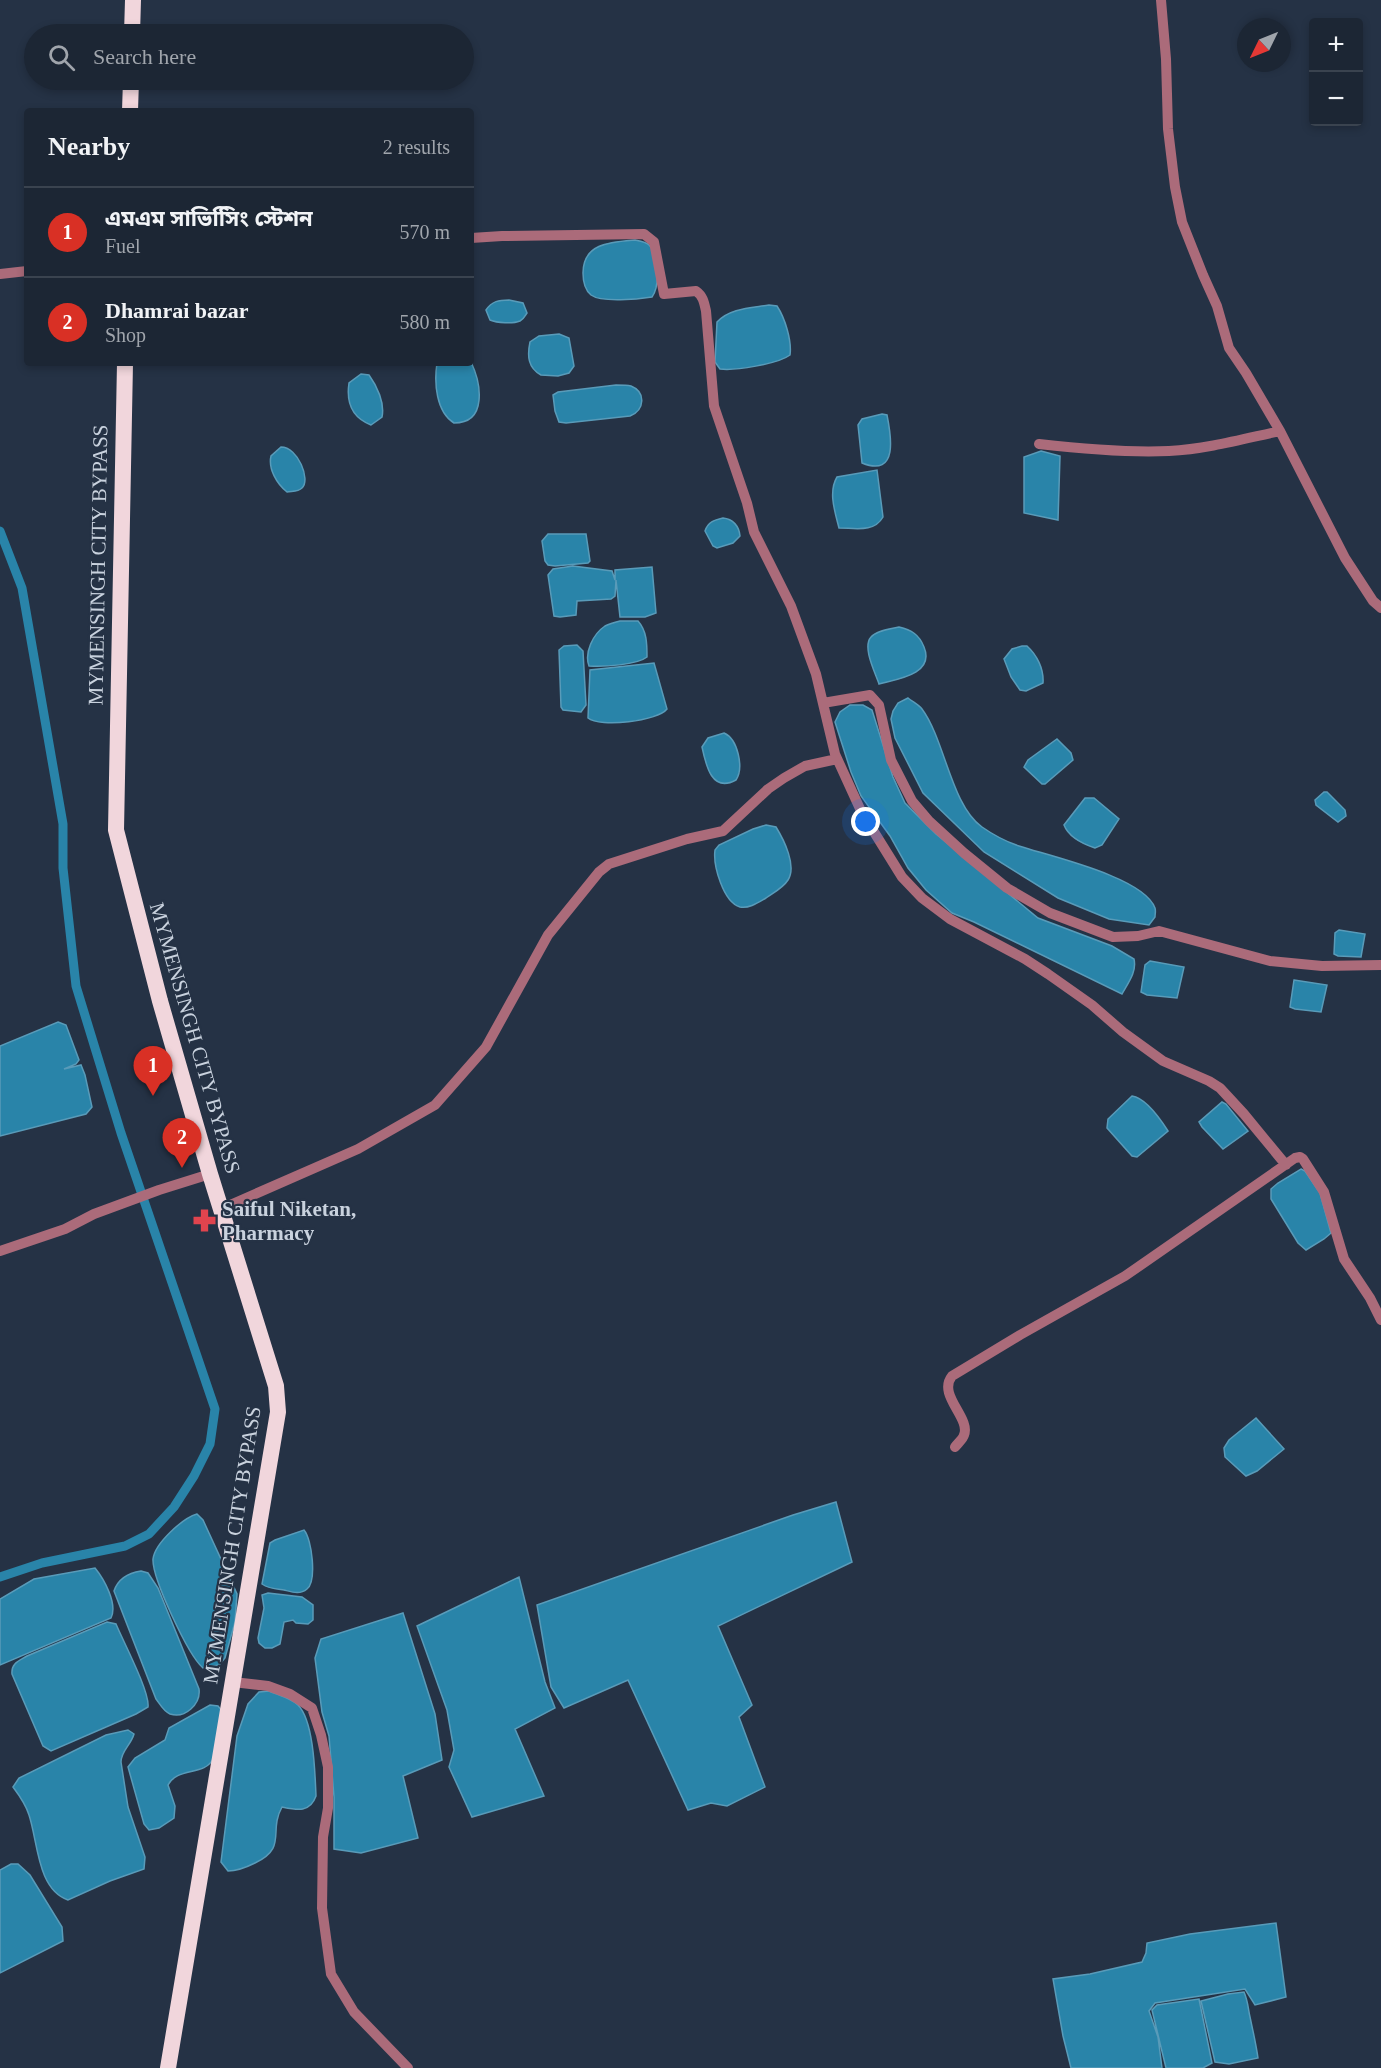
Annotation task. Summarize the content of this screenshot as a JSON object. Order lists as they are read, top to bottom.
{
  "streets": {
    "highway": ["MYMENSINGH CITY BYPASS"]
  },
  "places": {
    "pharmacy": ["Saiful Niketan, Pharmacy"]
  },
  "north": "bottom left",
  "page": {
    "map_buttons": ["+", "−"],
    "search": "Search here",
    "heading": ["Nearby", "2 results"],
    "list": [
      {
        "mark": "1",
        "name": "এমএম সাভ‌িসি‌িং স্ট‌েশন",
        "note": "Fuel",
        "value": "570 m"
      },
      {
        "mark": "2",
        "name": "Dhamrai bazar",
        "note": "Shop",
        "value": "580 m"
      }
    ],
    "pins": ["1", "2"]
  }
}
